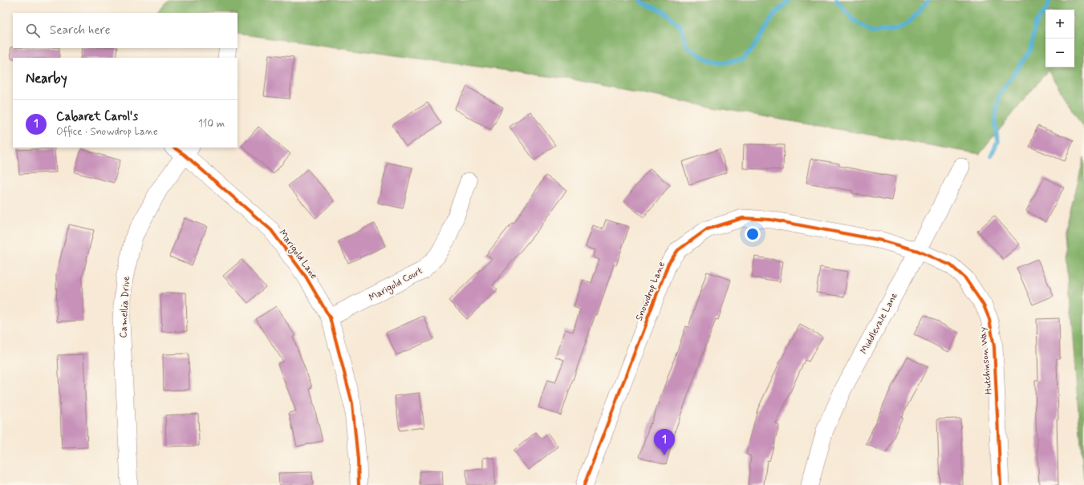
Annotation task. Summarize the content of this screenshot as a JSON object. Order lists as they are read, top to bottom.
{
  "streets": {
    "street": [
      "Marigold Lane",
      "Marigold Court",
      "Snowdrop Lane",
      "Camellia Drive",
      "Middlevale Lane",
      "Hutchinson Way"
    ]
  },
  "crossings": [
    ["Marigold Lane", "Marigold Court"],
    ["Marigold Lane", "Camellia Drive"],
    ["Snowdrop Lane", "Middlevale Lane"],
    ["Snowdrop Lane", "Hutchinson Way"],
    ["Middlevale Lane", "Hutchinson Way"]
  ],
  "page": {
    "map_buttons": ["+", "−"],
    "search": "Search here",
    "heading": "Nearby",
    "list": [
      {
        "mark": "1",
        "name": "Cabaret Carol's",
        "note": "Office · Snowdrop Lane",
        "value": "110 m"
      }
    ],
    "pins": "1"
  }
}
